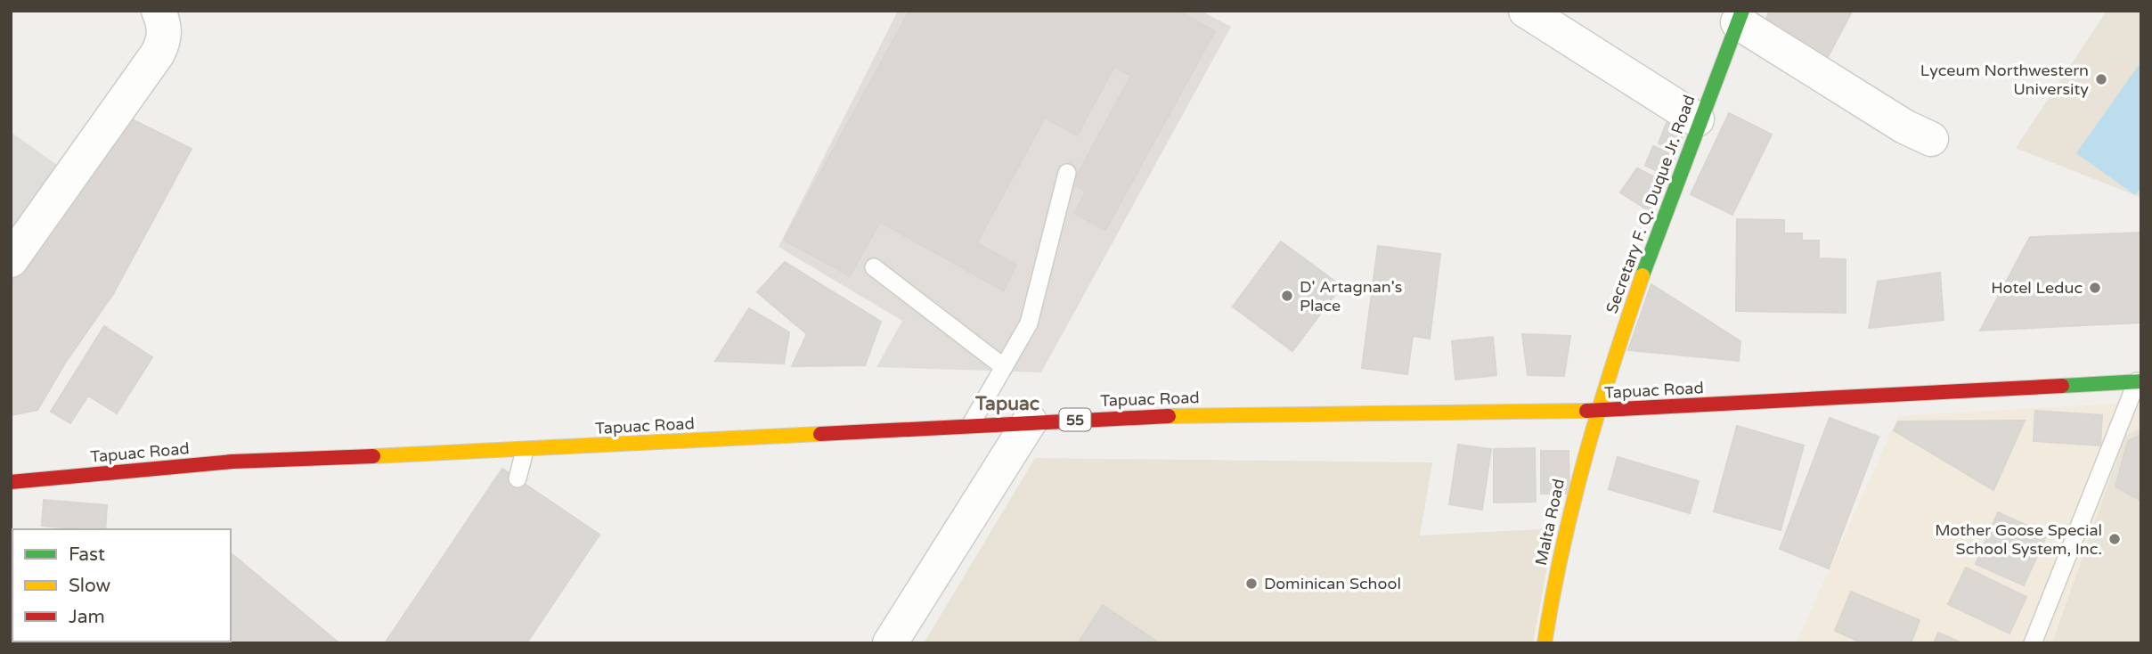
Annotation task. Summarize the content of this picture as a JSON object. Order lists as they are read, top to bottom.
{
  "streets": {
    "main road": [
      "Secretary F. Q. Duque Jr. Road",
      "Tapuac Road",
      "55",
      "Malta Road"
    ]
  },
  "crossings": [
    ["Secretary F. Q. Duque Jr. Road", "Tapuac Road"],
    ["Secretary F. Q. Duque Jr. Road", "Malta Road"],
    ["Tapuac Road", "Malta Road"]
  ],
  "districts": ["Tapuac"],
  "places": [
    "Lyceum Northwestern University",
    "Hotel Leduc",
    "D' Artagnan's Place",
    "Mother Goose Special School System, Inc.",
    "Dominican School"
  ],
  "legend": ["Fast", "Slow", "Jam"]
}
